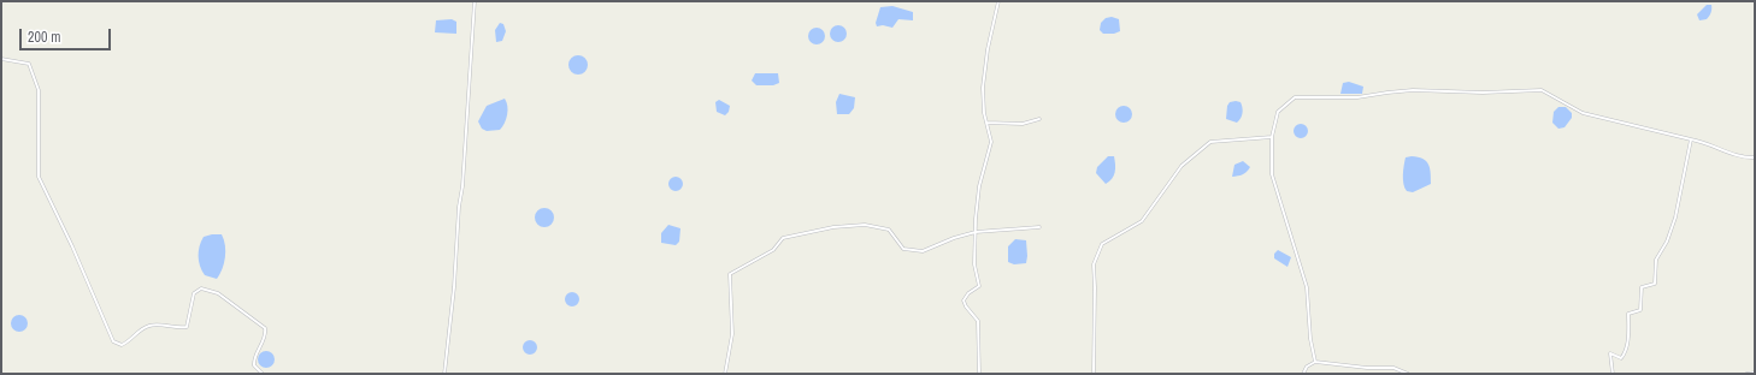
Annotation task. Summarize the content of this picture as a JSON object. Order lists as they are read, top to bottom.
{
  "scale_bar": "200 m"
}
